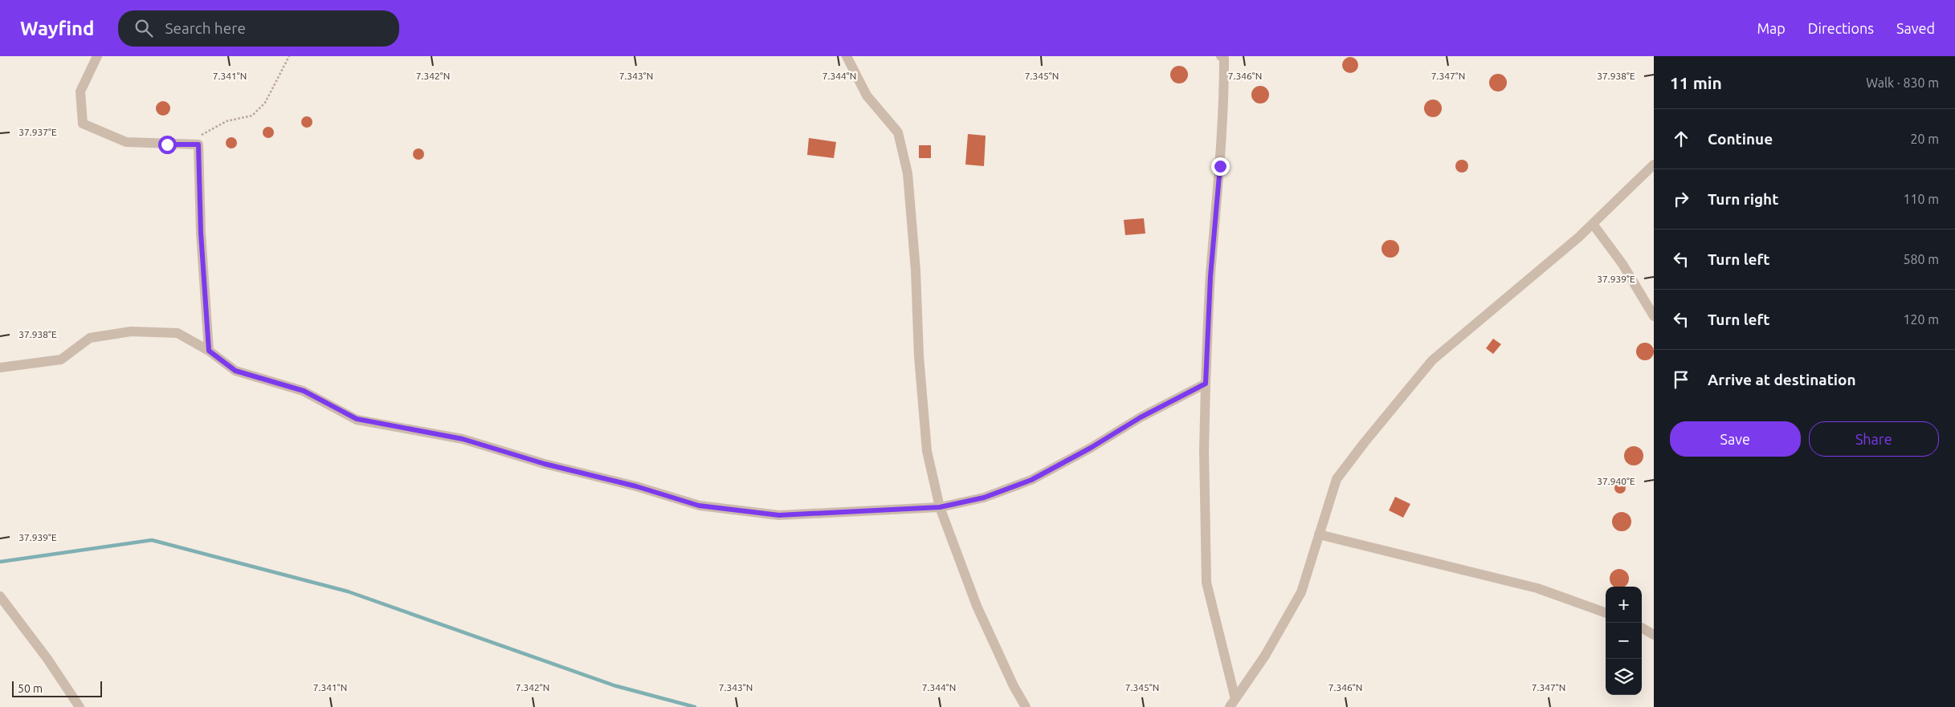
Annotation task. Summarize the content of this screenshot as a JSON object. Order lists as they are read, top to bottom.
{
  "scale_bar": "50 m",
  "page": {
    "header": "Wayfind",
    "search": "Search here",
    "nav": ["Map", "Directions", "Saved"],
    "heading": ["11 min", "Walk · 830 m"],
    "list": [
      ["Continue", "20 m"],
      ["Turn right", "110 m"],
      ["Turn left", "580 m"],
      ["Turn left", "120 m"],
      "Arrive at destination"
    ],
    "buttons": ["Save", "Share"],
    "map_buttons": ["+", "−"],
    "scale": "50 m"
  },
  "coordinates": [
    "37.938°E",
    "7.341°N",
    "7.342°N",
    "7.343°N",
    "7.344°N",
    "7.345°N",
    "7.346°N",
    "7.347°N",
    "37.937°E",
    "37.939°E",
    "37.940°E"
  ]
}
